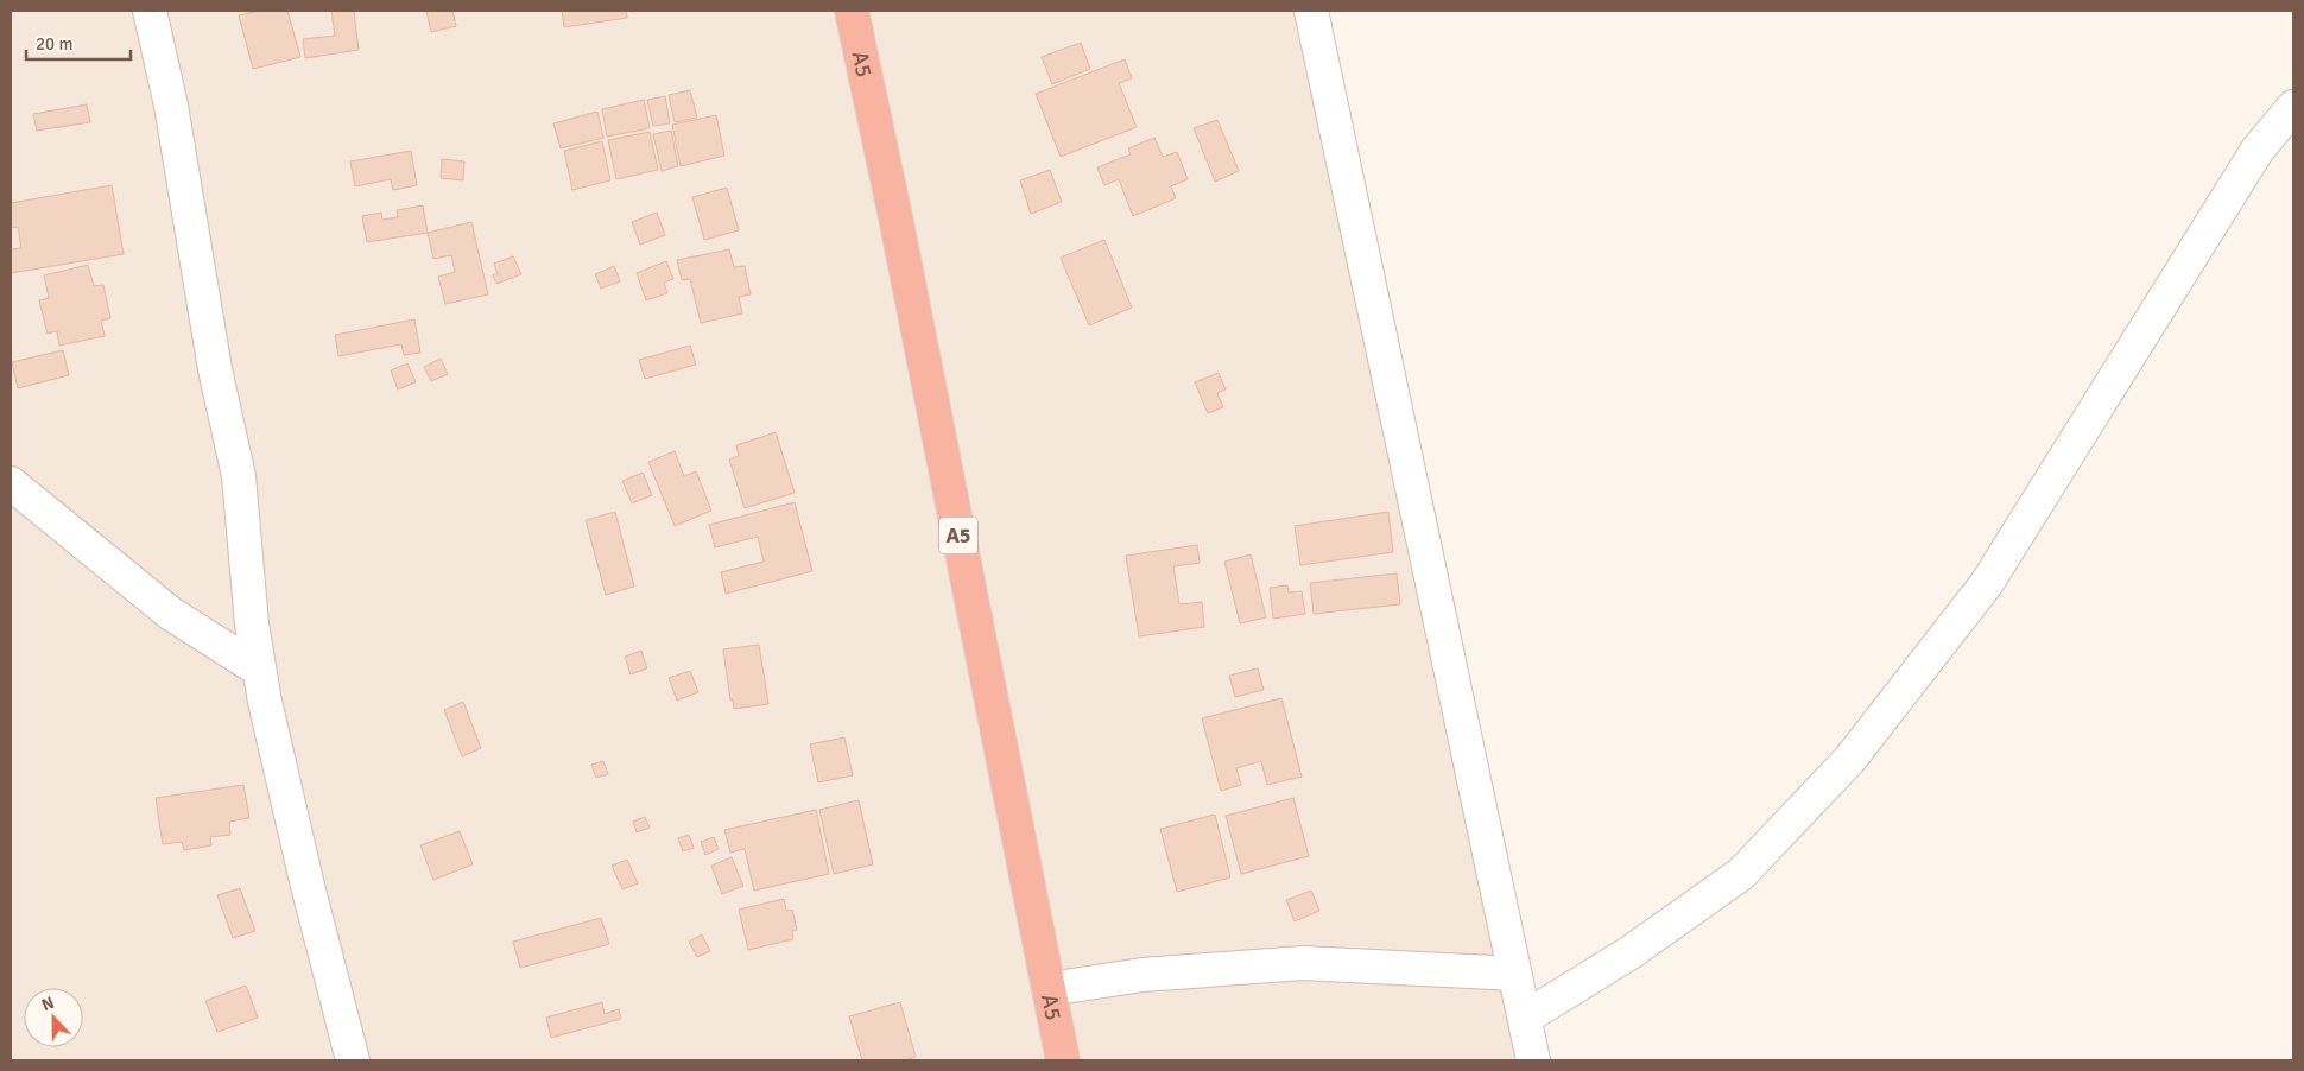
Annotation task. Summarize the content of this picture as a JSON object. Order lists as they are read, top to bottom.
{
  "streets": {
    "highway": ["A5"]
  },
  "scale_bar": "20 m",
  "north": "top"
}
